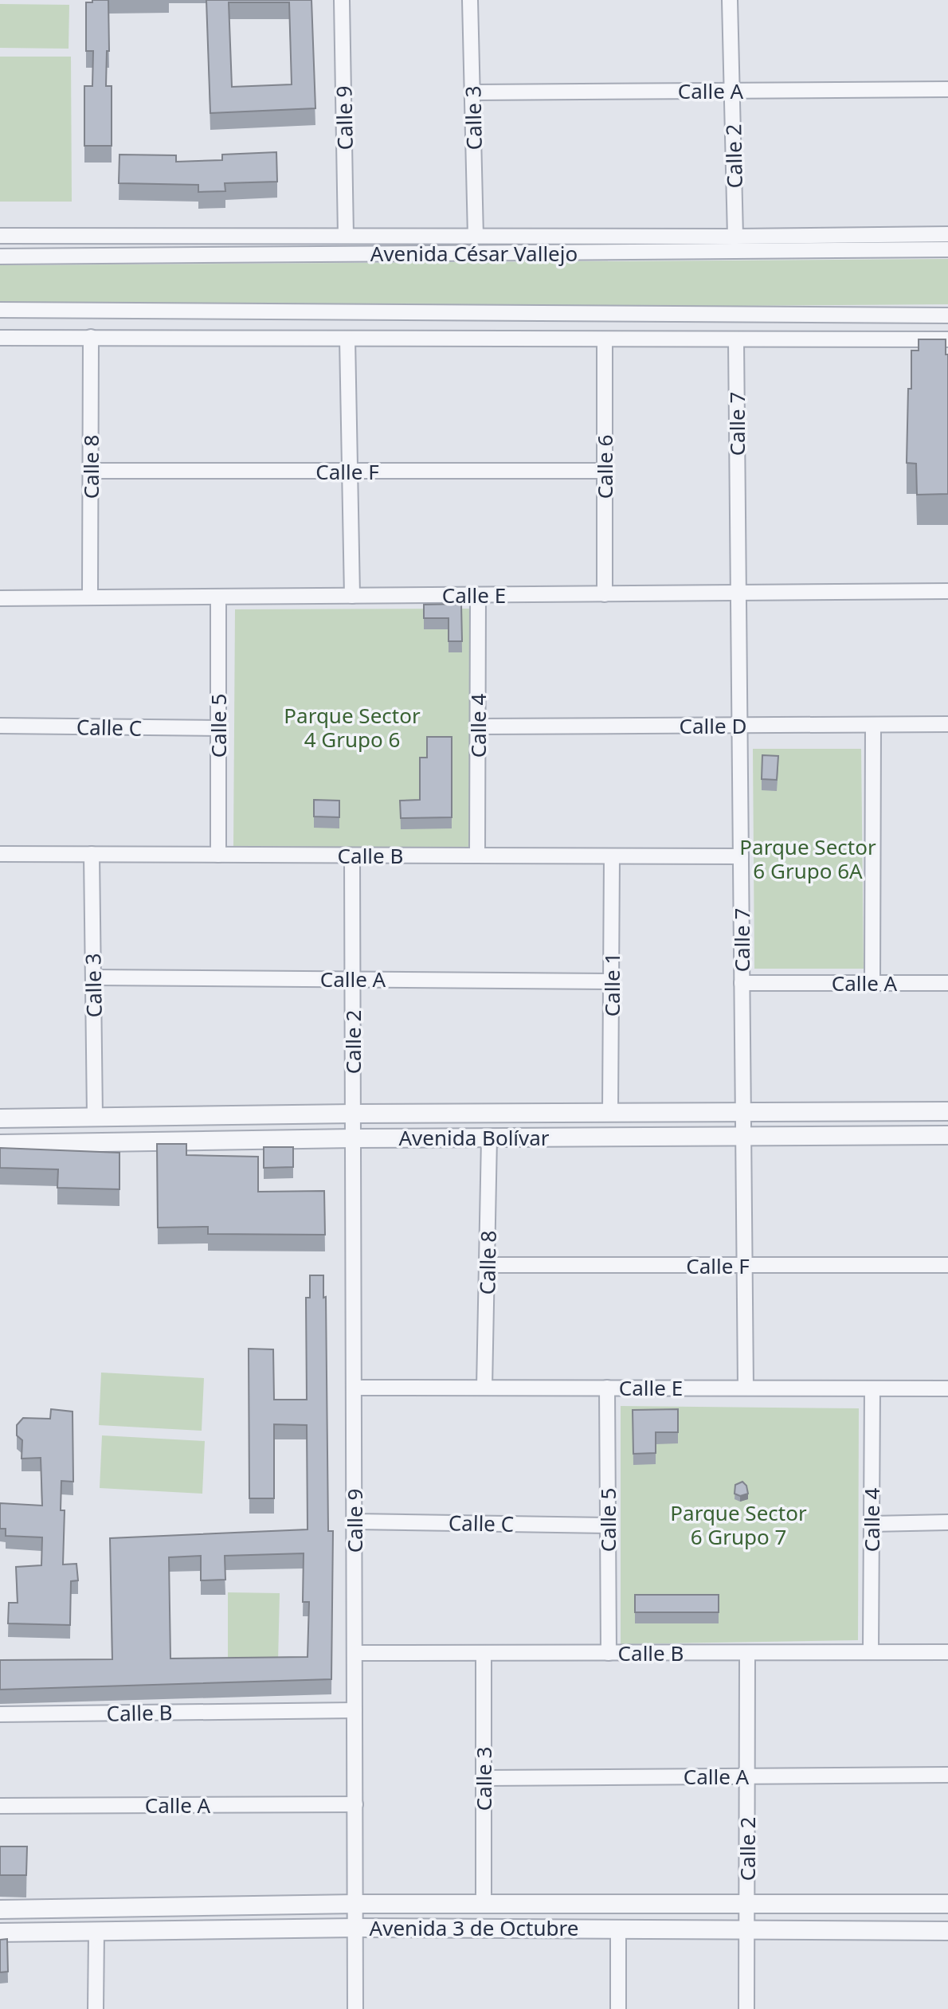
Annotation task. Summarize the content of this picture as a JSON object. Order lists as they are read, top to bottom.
{
  "streets": {
    "street": [
      "Calle A",
      "Calle 9",
      "Calle 3",
      "Calle 2",
      "Avenida César Vallejo",
      "Calle 7",
      "Calle 8",
      "Calle 6",
      "Calle F",
      "Calle E",
      "Calle 5",
      "Calle 4",
      "Calle D",
      "Calle C",
      "Calle B",
      "Calle 1",
      "Avenida Bolívar",
      "Avenida 3 de Octubre"
    ]
  },
  "crossings": [
    ["Calle A", "Calle 9"],
    ["Calle A", "Calle 3"],
    ["Calle A", "Calle 2"],
    ["Calle A", "Calle 7"],
    ["Calle A", "Calle 1"],
    ["Calle 9", "Calle 2"],
    ["Calle 9", "Avenida César Vallejo"],
    ["Calle 9", "Calle E"],
    ["Calle 9", "Calle C"],
    ["Calle 9", "Calle B"],
    ["Calle 9", "Avenida Bolívar"],
    ["Calle 9", "Avenida 3 de Octubre"],
    ["Calle 3", "Avenida César Vallejo"],
    ["Calle 3", "Calle B"],
    ["Calle 3", "Avenida Bolívar"],
    ["Calle 3", "Avenida 3 de Octubre"],
    ["Calle 2", "Avenida César Vallejo"],
    ["Calle 2", "Calle B"],
    ["Calle 2", "Avenida Bolívar"],
    ["Calle 2", "Avenida 3 de Octubre"],
    ["Calle 7", "Calle F"],
    ["Calle 7", "Calle E"],
    ["Calle 7", "Calle D"],
    ["Calle 7", "Calle B"],
    ["Calle 7", "Avenida Bolívar"],
    ["Calle 8", "Calle F"],
    ["Calle 8", "Calle E"],
    ["Calle 8", "Avenida Bolívar"],
    ["Calle 6", "Calle F"],
    ["Calle 6", "Calle E"],
    ["Calle E", "Calle 5"],
    ["Calle E", "Calle 4"],
    ["Calle 5", "Calle C"],
    ["Calle 5", "Calle B"],
    ["Calle 4", "Calle D"],
    ["Calle 4", "Calle B"],
    ["Calle B", "Calle 1"],
    ["Calle 1", "Avenida Bolívar"]
  ],
  "parks": ["Parque Sector 4 Grupo 6", "Parque Sector 6 Grupo 6A", "Parque Sector 6 Grupo 7"]
}
